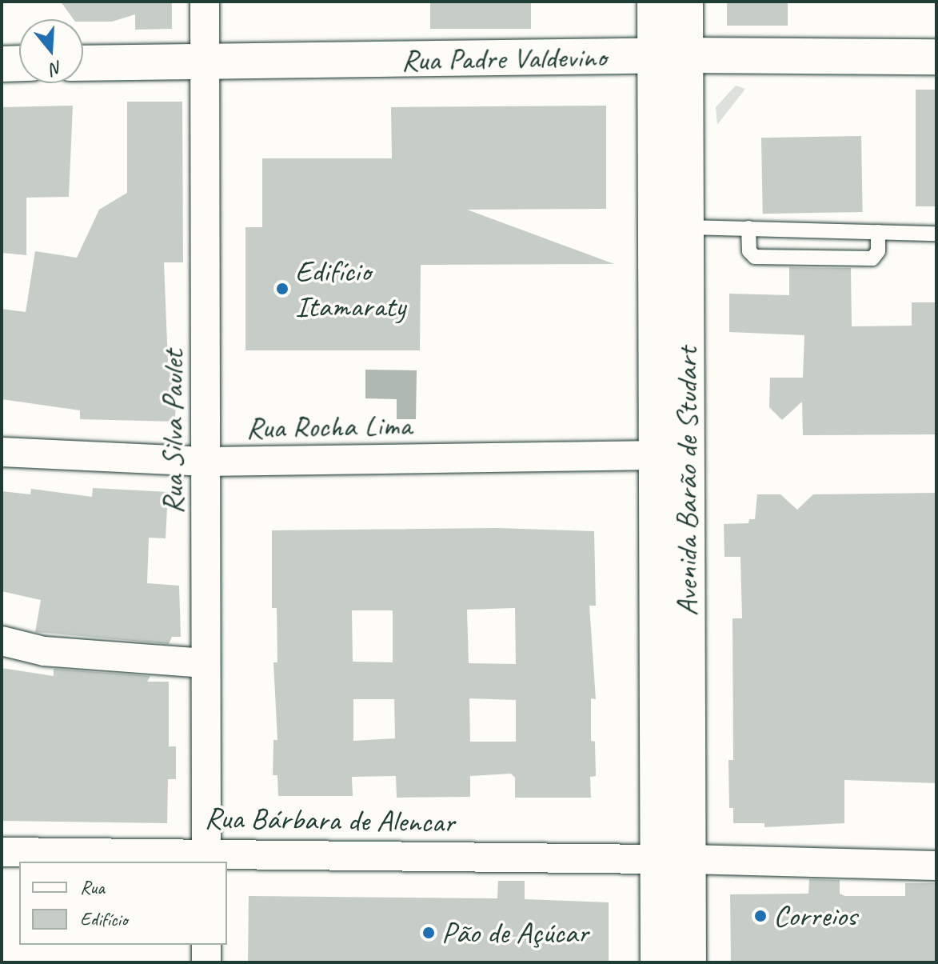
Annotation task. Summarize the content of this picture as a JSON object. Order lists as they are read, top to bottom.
{
  "streets": {
    "main road": ["Rua Padre Valdevino", "Avenida Barão de Studart"],
    "street": ["Rua Rocha Lima", "Rua Silva Paulet", "Rua Bárbara de Alencar"]
  },
  "crossings": [
    ["Rua Padre Valdevino", "Rua Silva Paulet"],
    ["Rua Padre Valdevino", "Avenida Barão de Studart"],
    ["Rua Rocha Lima", "Rua Silva Paulet"],
    ["Rua Rocha Lima", "Avenida Barão de Studart"],
    ["Rua Silva Paulet", "Rua Bárbara de Alencar"],
    ["Avenida Barão de Studart", "Rua Bárbara de Alencar"]
  ],
  "places": ["Edifício Itamaraty", "Correios", "Pão de Açúcar"],
  "legend": ["Rua", "Edifício"],
  "north": "bottom"
}
